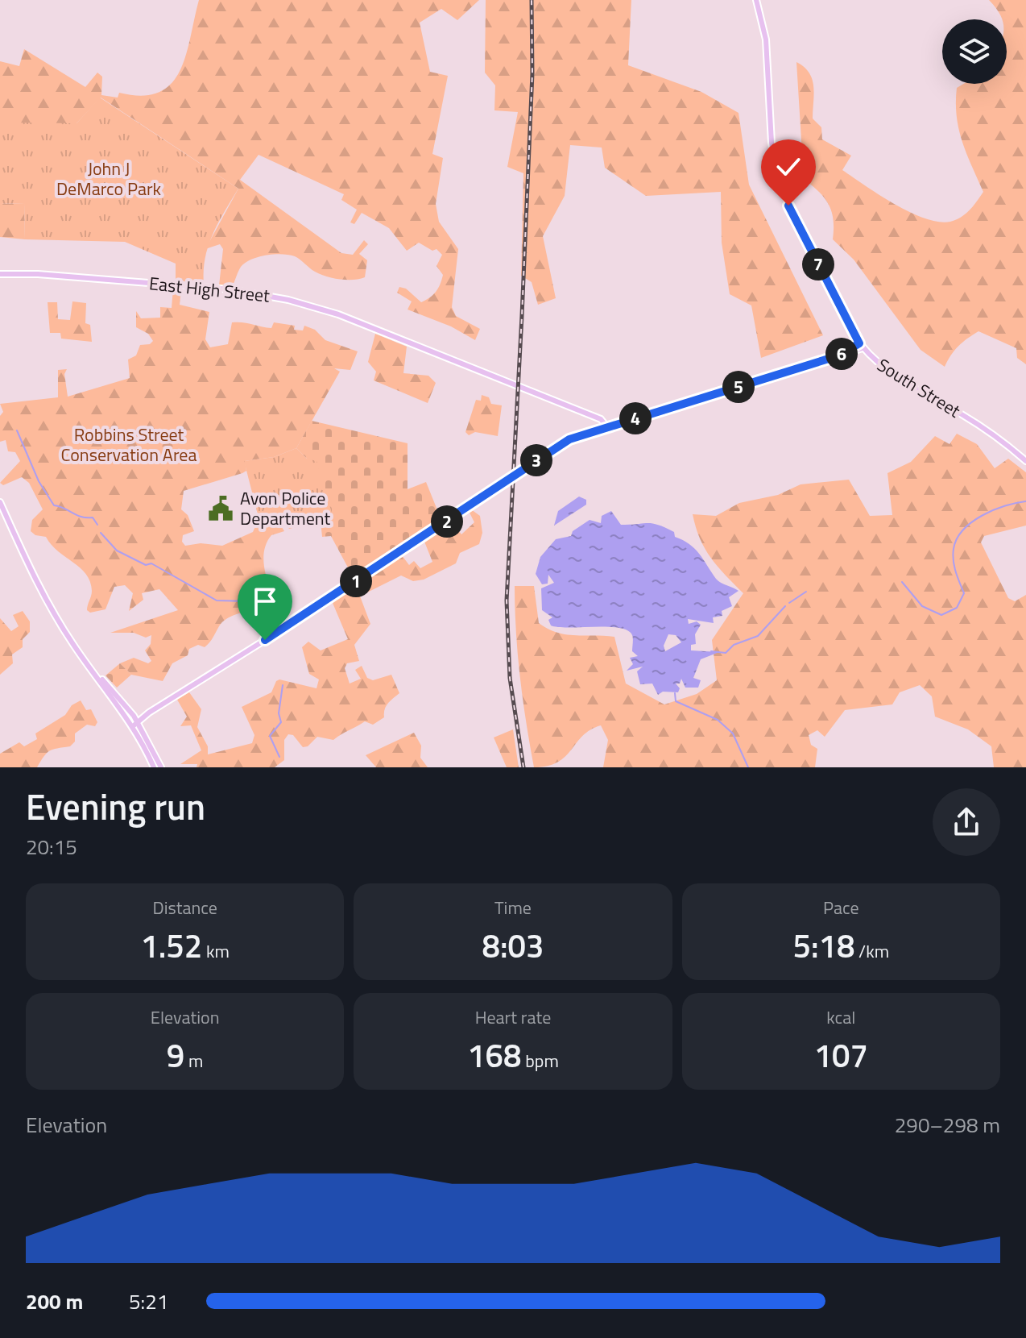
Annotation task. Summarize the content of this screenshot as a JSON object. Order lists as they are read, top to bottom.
{
  "streets": {
    "main road": ["East High Street", "South Street"]
  },
  "parks": ["John J DeMarco Park", "Robbins Street Conservation Area"],
  "places": {
    "public building": ["Avon Police Department"]
  },
  "page": {
    "pins": [
      "7",
      "6",
      "5",
      "4",
      "3",
      "2",
      "1"
    ],
    "heading": ["Evening run", "20:15"],
    "stats": [
      ["Distance", "1.52 km"],
      ["Time", "8:03"],
      ["Pace", "5:18 /km"],
      ["Elevation", "9 m"],
      ["Heart rate", "168 bpm"],
      ["kcal", "107"]
    ],
    "chart": ["Elevation", "290–298 m"],
    "list": [
      {
        "name": "200 m",
        "note": "5:21"
      }
    ]
  }
}
